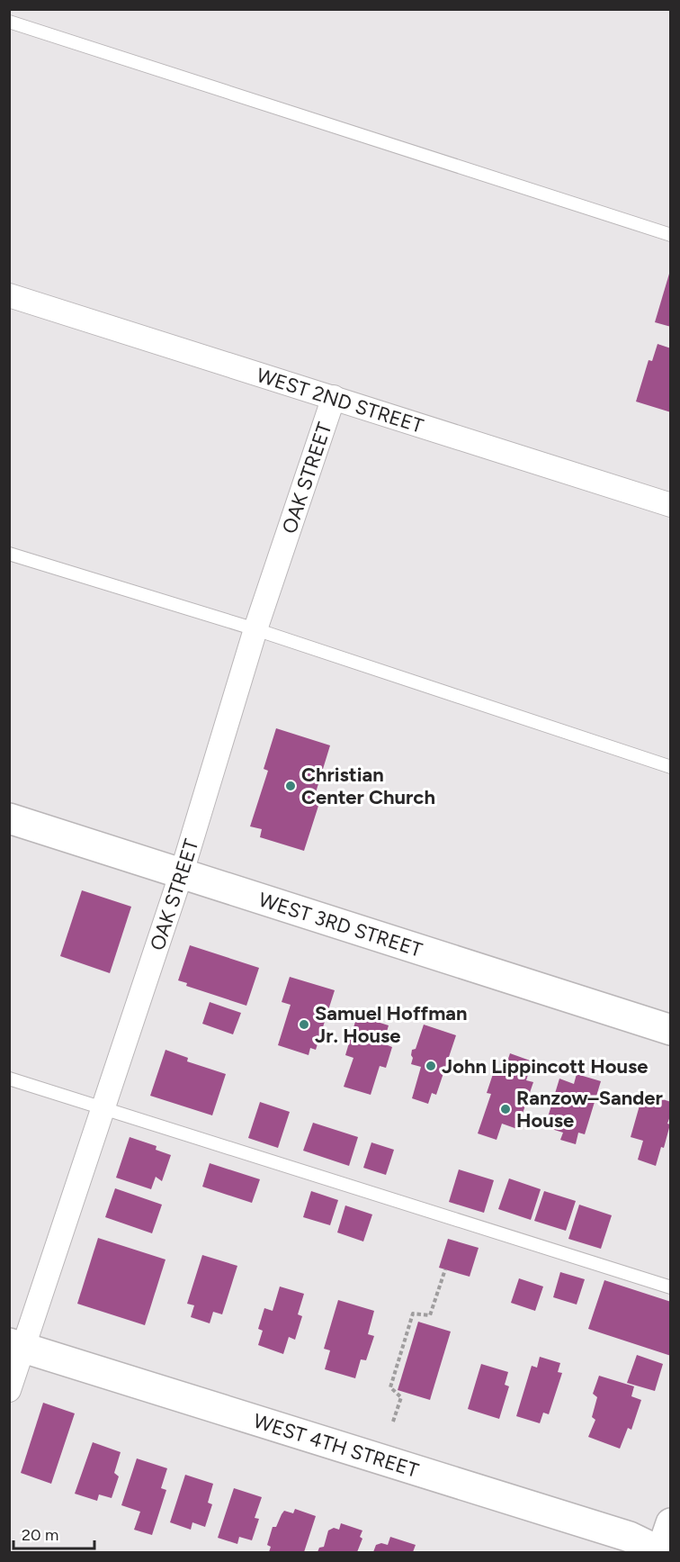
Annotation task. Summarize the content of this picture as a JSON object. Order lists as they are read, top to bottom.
{
  "streets": {
    "main road": ["WEST 3RD STREET", "WEST 4TH STREET"],
    "street": ["WEST 2ND STREET", "OAK STREET"]
  },
  "crossings": [
    ["WEST 2ND STREET", "OAK STREET"],
    ["OAK STREET", "WEST 3RD STREET"],
    ["OAK STREET", "WEST 4TH STREET"]
  ],
  "places": [
    "Christian Center Church",
    "Samuel Hoffman Jr. House",
    "John Lippincott House",
    "Ranzow–Sander House"
  ],
  "scale_bar": "20 m"
}
